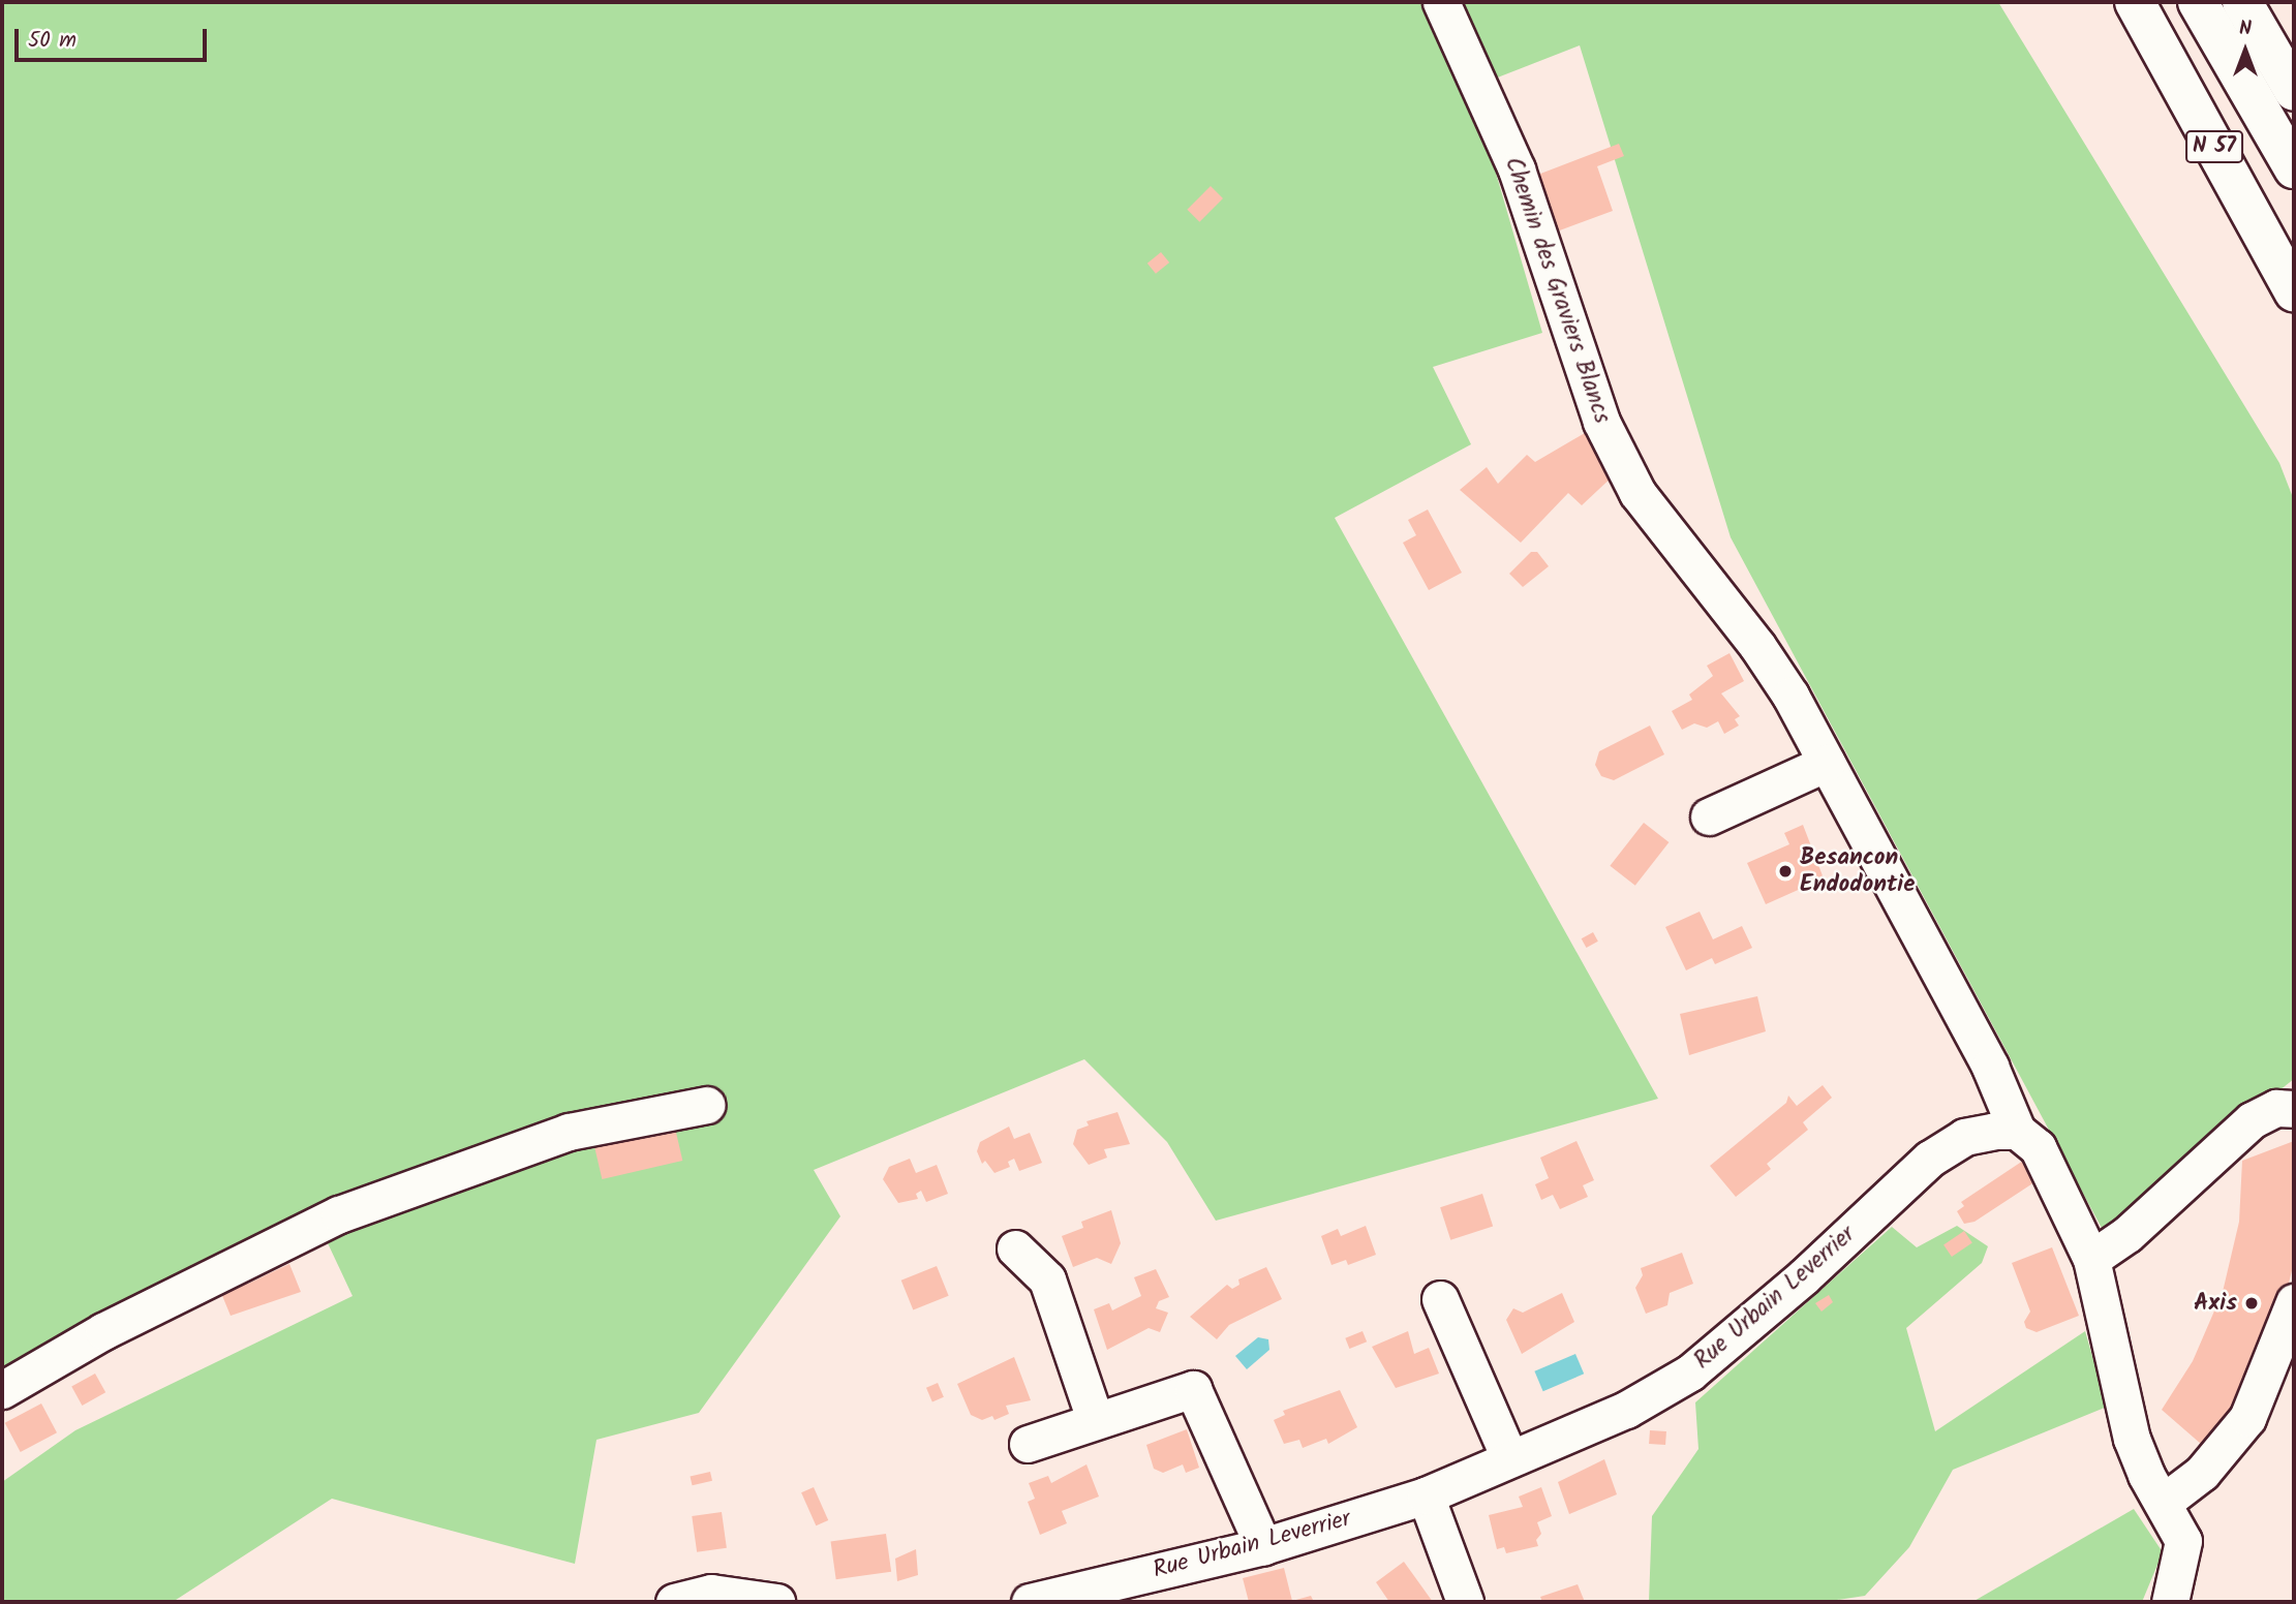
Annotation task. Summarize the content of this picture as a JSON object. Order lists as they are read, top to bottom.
{
  "streets": {
    "highway": ["N 57"],
    "street": ["Chemin des Graviers Blancs", "Rue Urbain Leverrier"]
  },
  "crossings": [
    ["Chemin des Graviers Blancs", "Rue Urbain Leverrier"]
  ],
  "places": ["Besancon Endodontie", "Axis"],
  "scale_bar": "50 m",
  "north": "top"
}
